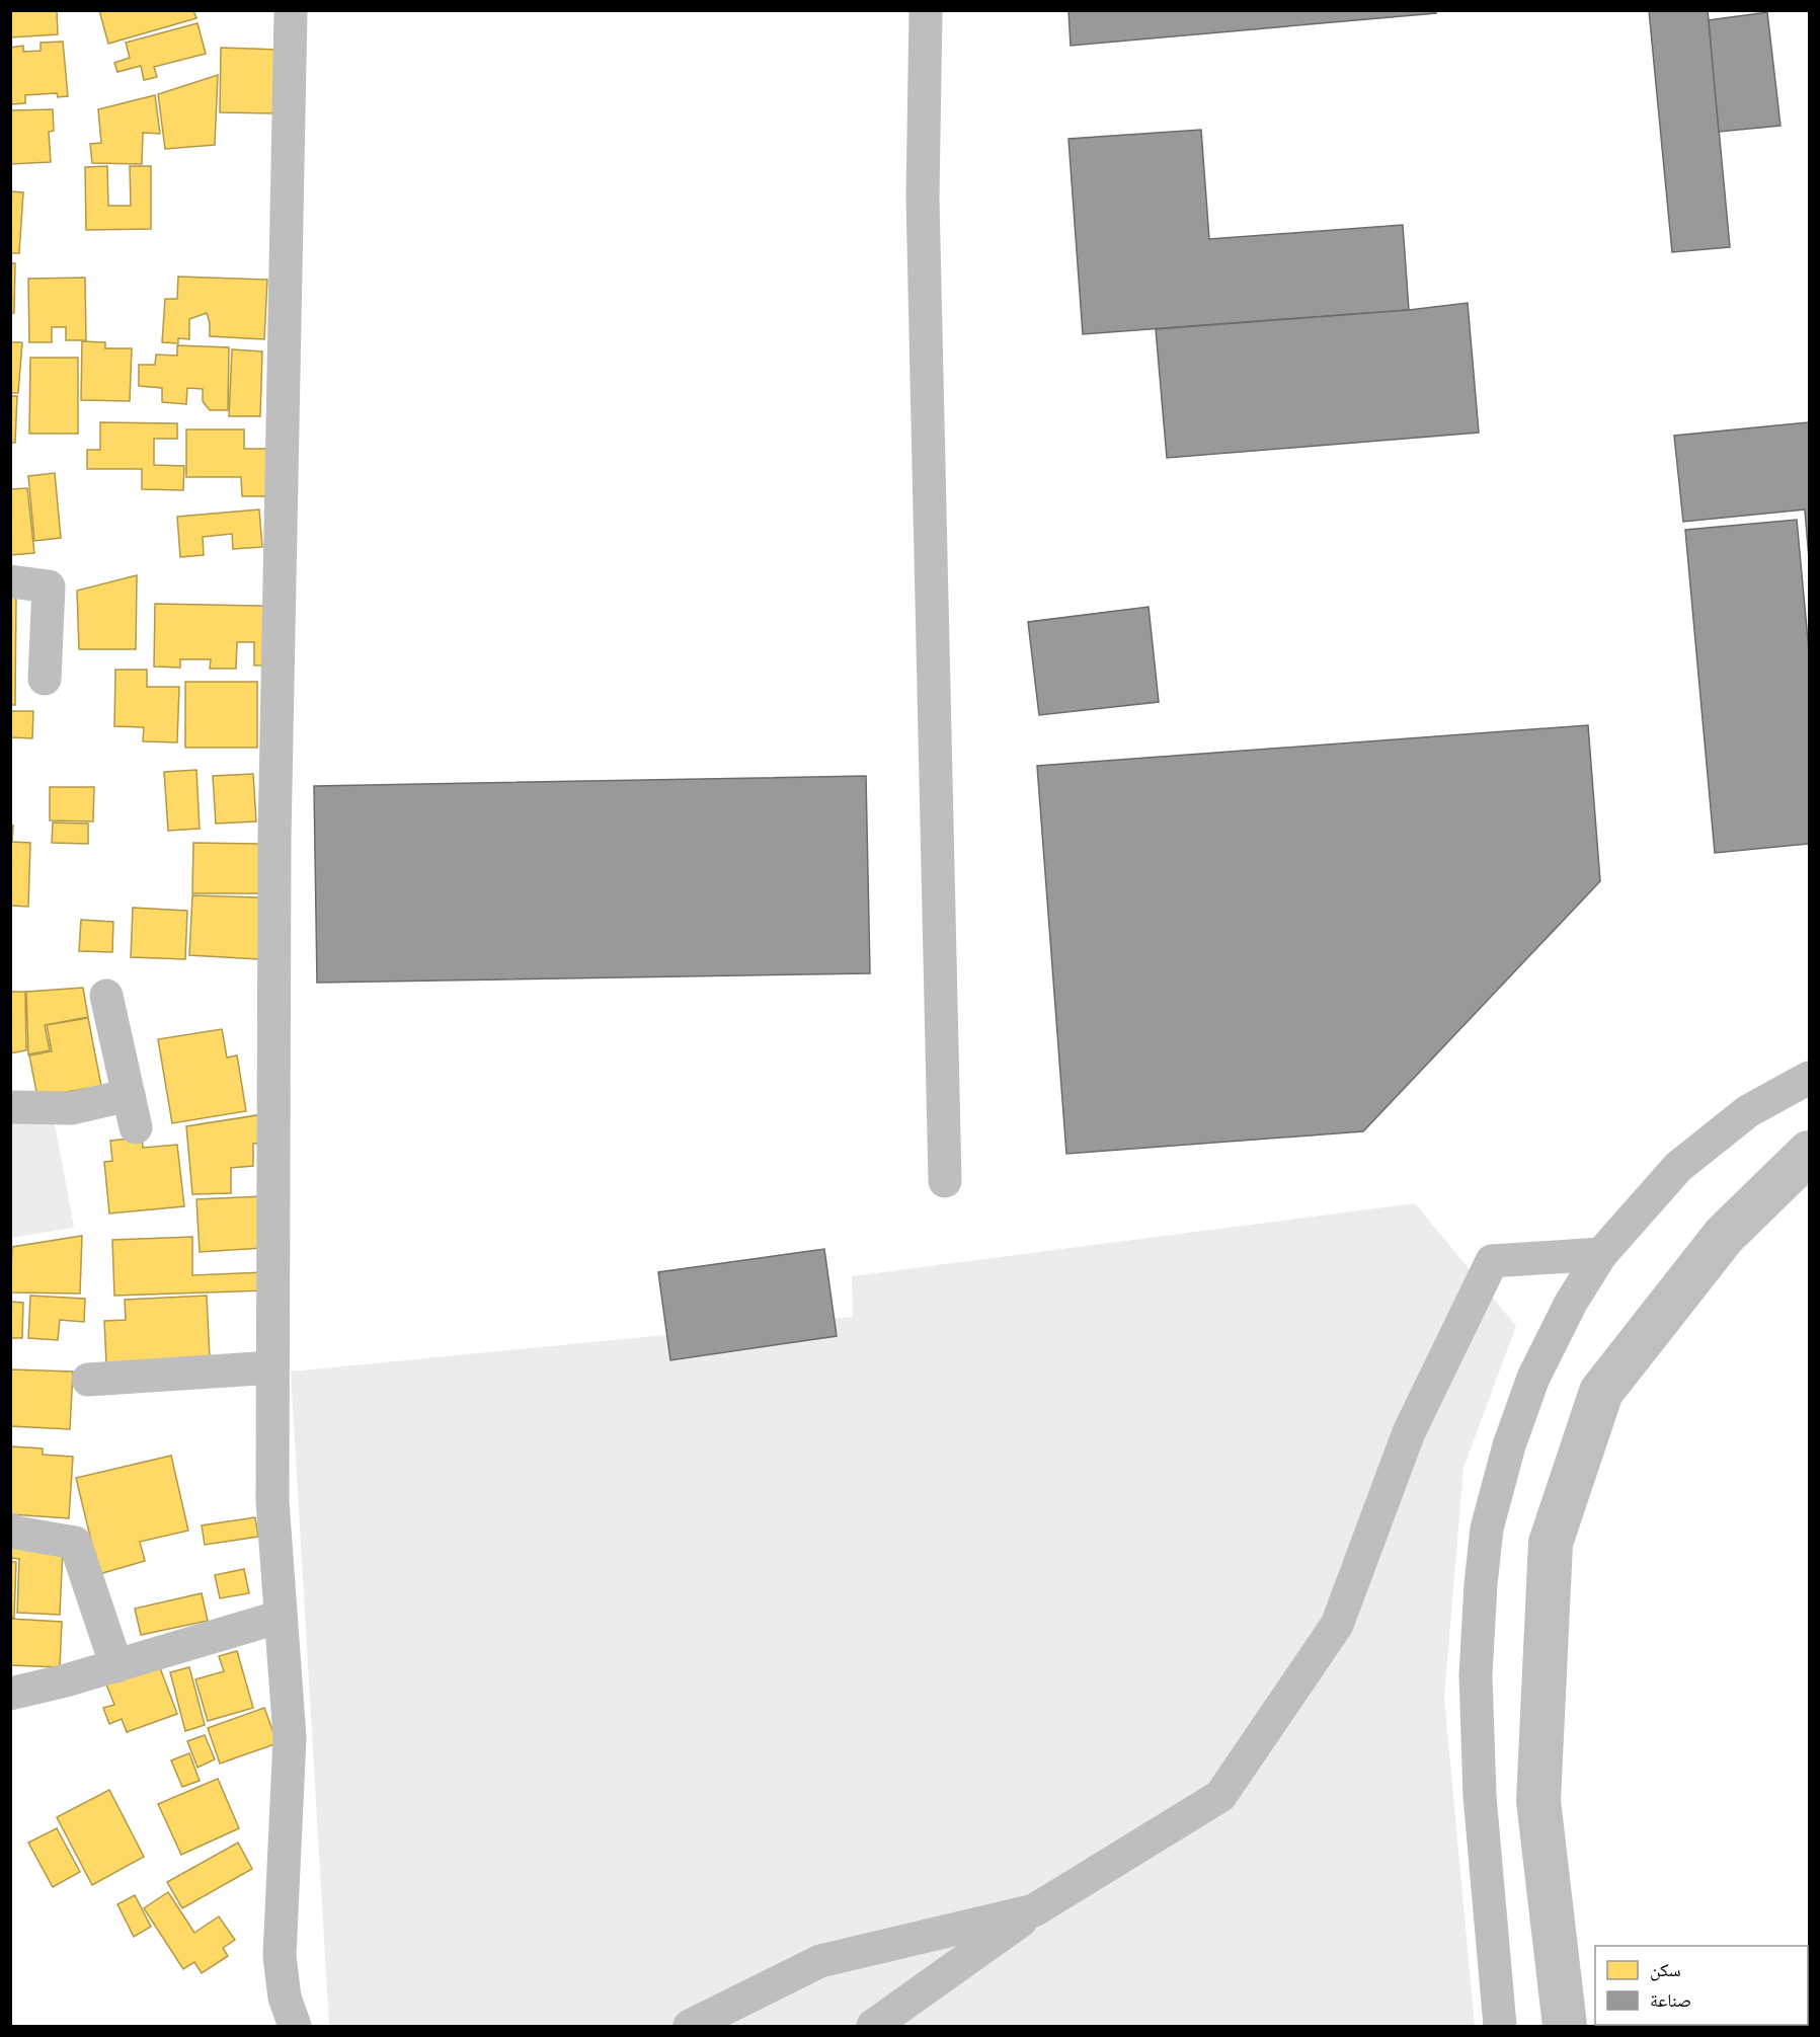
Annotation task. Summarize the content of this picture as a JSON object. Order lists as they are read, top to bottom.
{
  "legend": ["سكن", "صناعة"]
}
